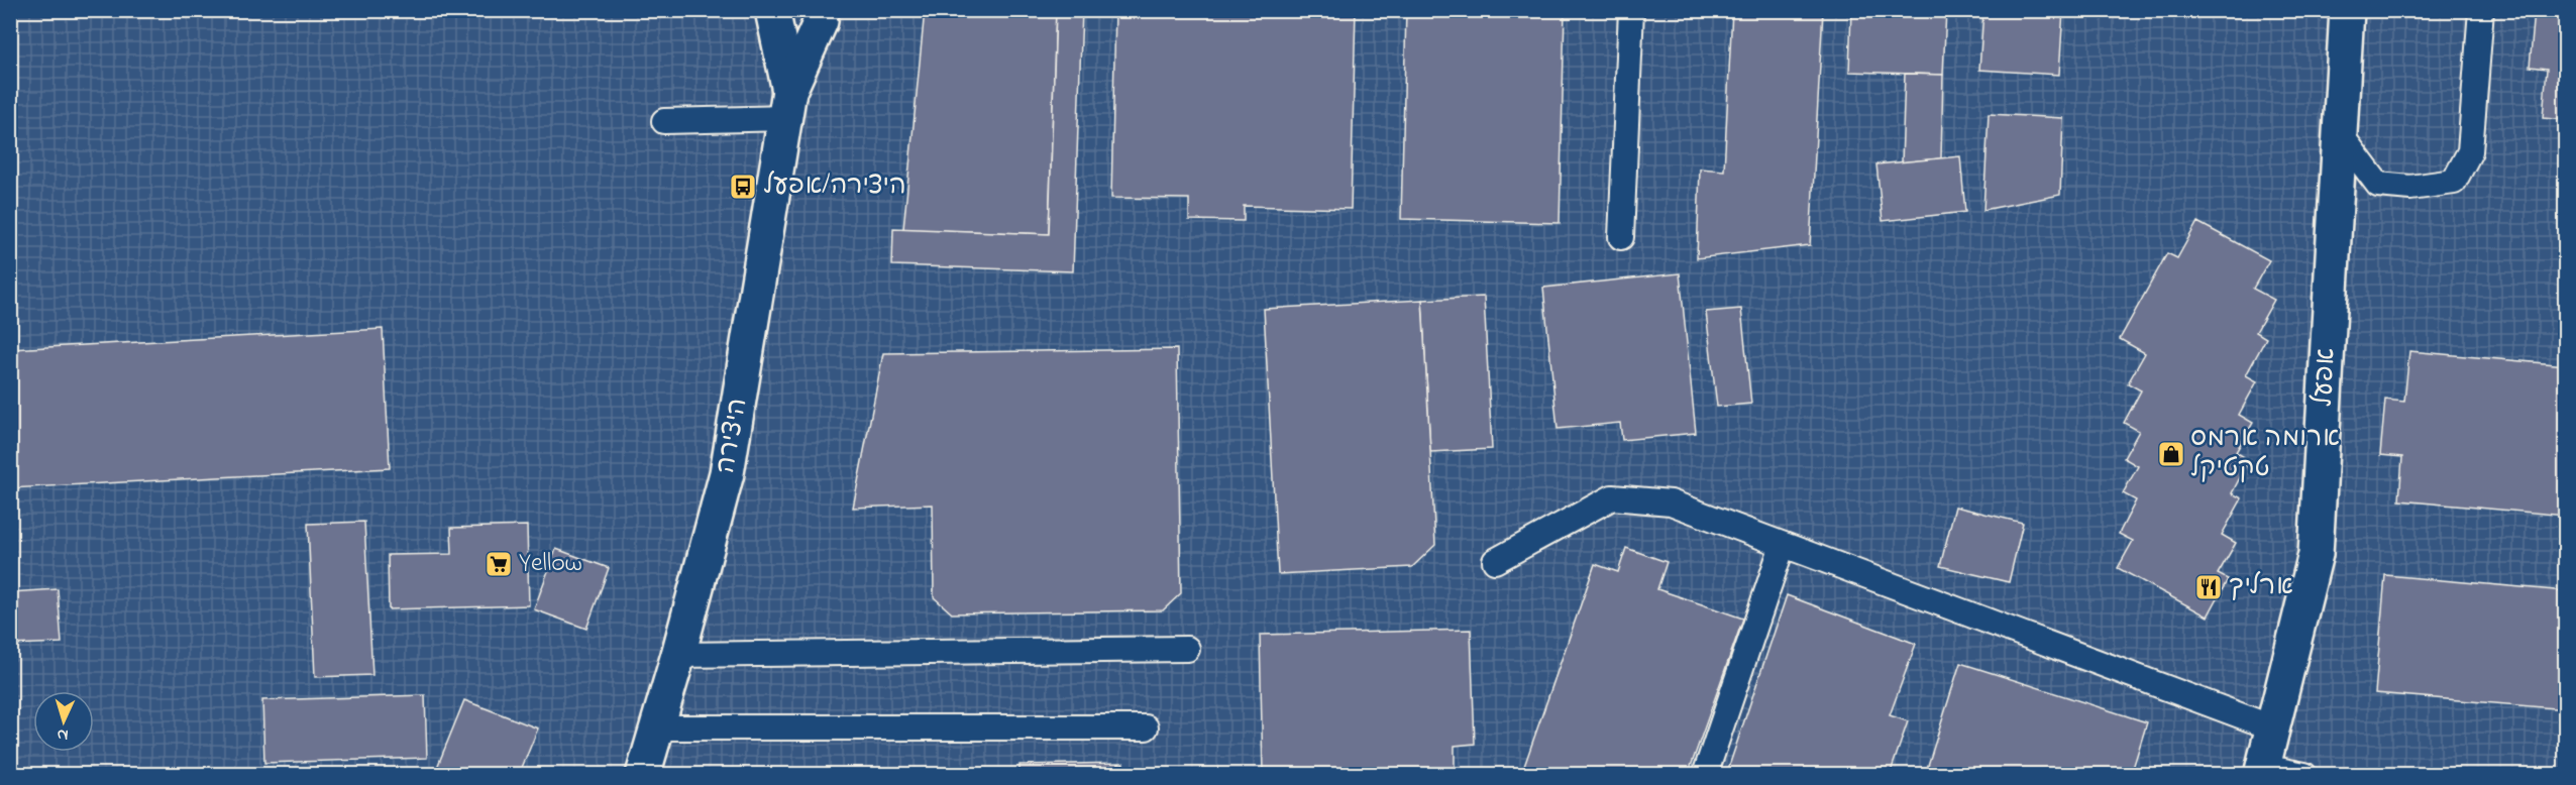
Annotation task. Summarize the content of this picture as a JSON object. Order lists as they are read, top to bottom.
{
  "streets": {
    "street": ["אפעל", "היצירה"]
  },
  "places": {
    "bus stop": ["היצירה/אפעל"],
    "shop": ["ארומה ארמס טקטיקל"],
    "supermarket": ["Yellow"],
    "restaurant": ["ארליך"]
  },
  "north": "bottom"
}
